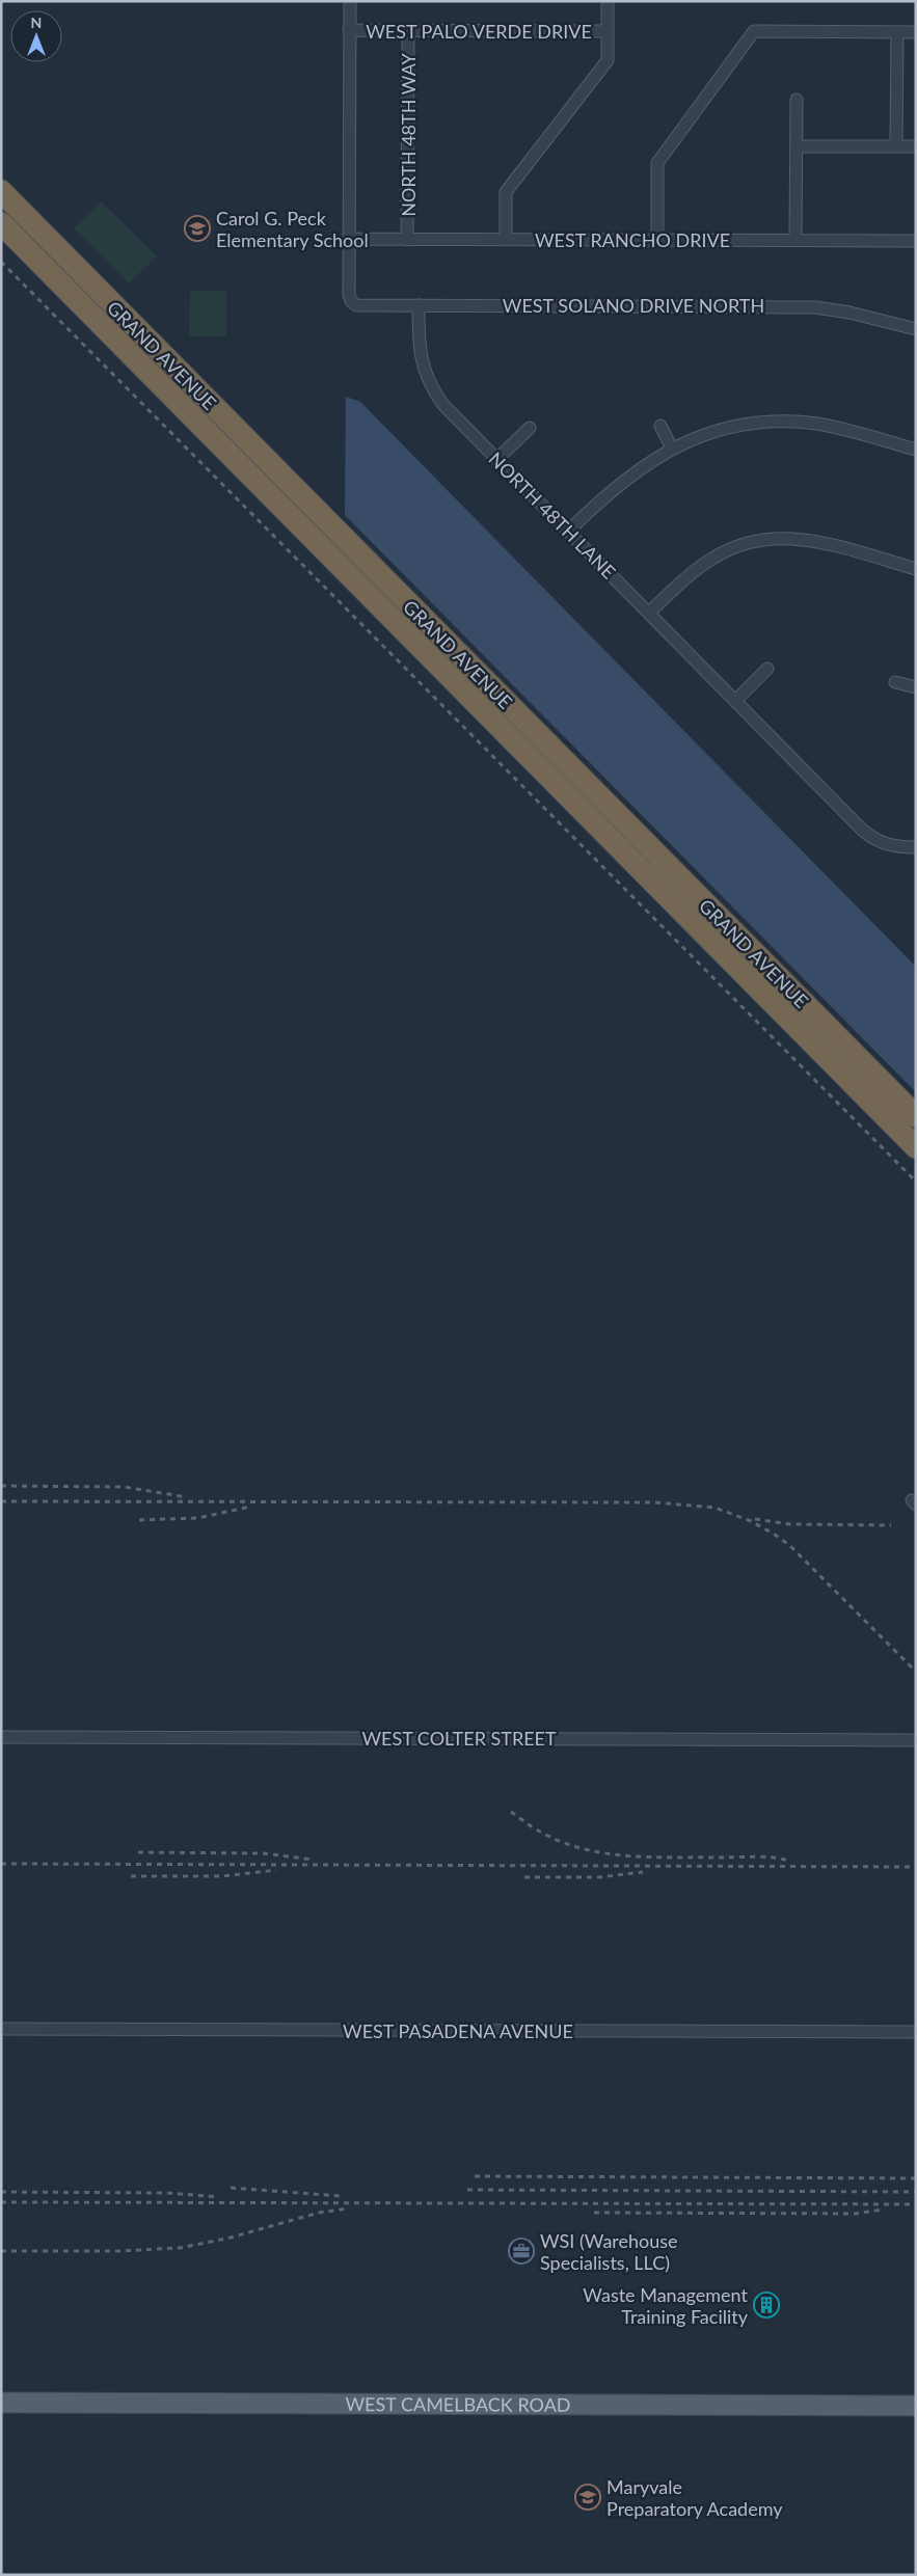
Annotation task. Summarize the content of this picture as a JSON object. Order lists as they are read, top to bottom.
{
  "streets": {
    "highway": ["GRAND AVENUE"],
    "main road": ["WEST CAMELBACK ROAD"],
    "street": [
      "WEST PALO VERDE DRIVE",
      "NORTH 48TH WAY",
      "WEST RANCHO DRIVE",
      "WEST SOLANO DRIVE NORTH",
      "NORTH 48TH LANE",
      "WEST COLTER STREET",
      "WEST PASADENA AVENUE"
    ]
  },
  "crossings": [
    ["WEST PALO VERDE DRIVE", "NORTH 48TH WAY"],
    ["NORTH 48TH WAY", "WEST RANCHO DRIVE"],
    ["WEST RANCHO DRIVE", "WEST SOLANO DRIVE NORTH"],
    ["WEST SOLANO DRIVE NORTH", "NORTH 48TH LANE"]
  ],
  "places": {
    "school or university": ["Carol G. Peck Elementary School", "Maryvale Preparatory Academy"],
    "office": ["WSI (Warehouse Specialists, LLC)"],
    "building": ["Waste Management Training Facility"]
  },
  "north": "top"
}
